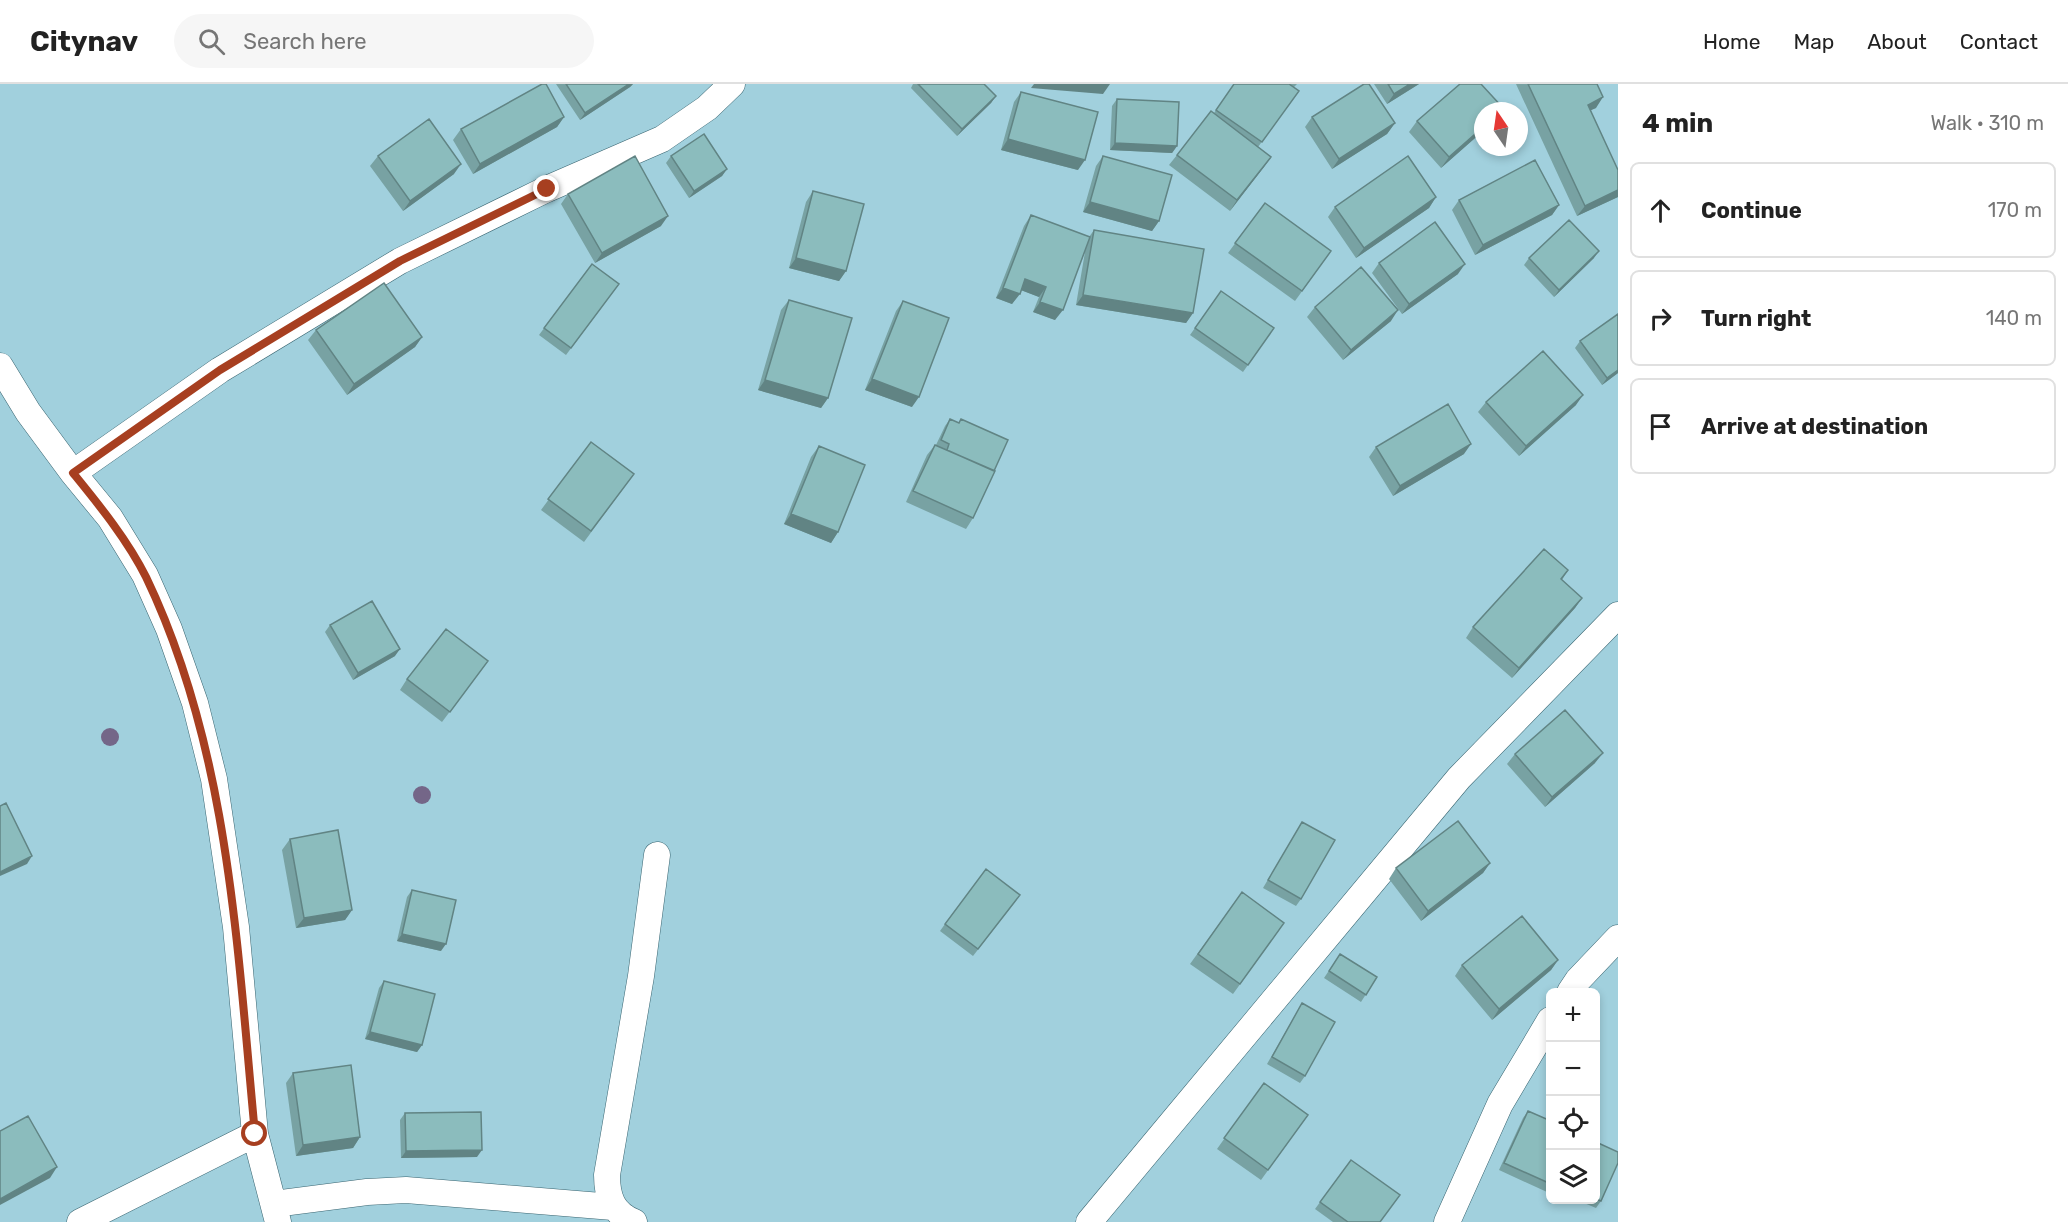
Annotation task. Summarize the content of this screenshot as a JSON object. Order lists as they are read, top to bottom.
{
  "north": "top",
  "page": {
    "header": "Citynav",
    "search": "Search here",
    "nav": [
      "Home",
      "Map",
      "About",
      "Contact"
    ],
    "heading": ["4 min", "Walk · 310 m"],
    "list": [
      ["Continue", "170 m"],
      ["Turn right", "140 m"],
      "Arrive at destination"
    ],
    "map_buttons": ["+", "−"]
  }
}
